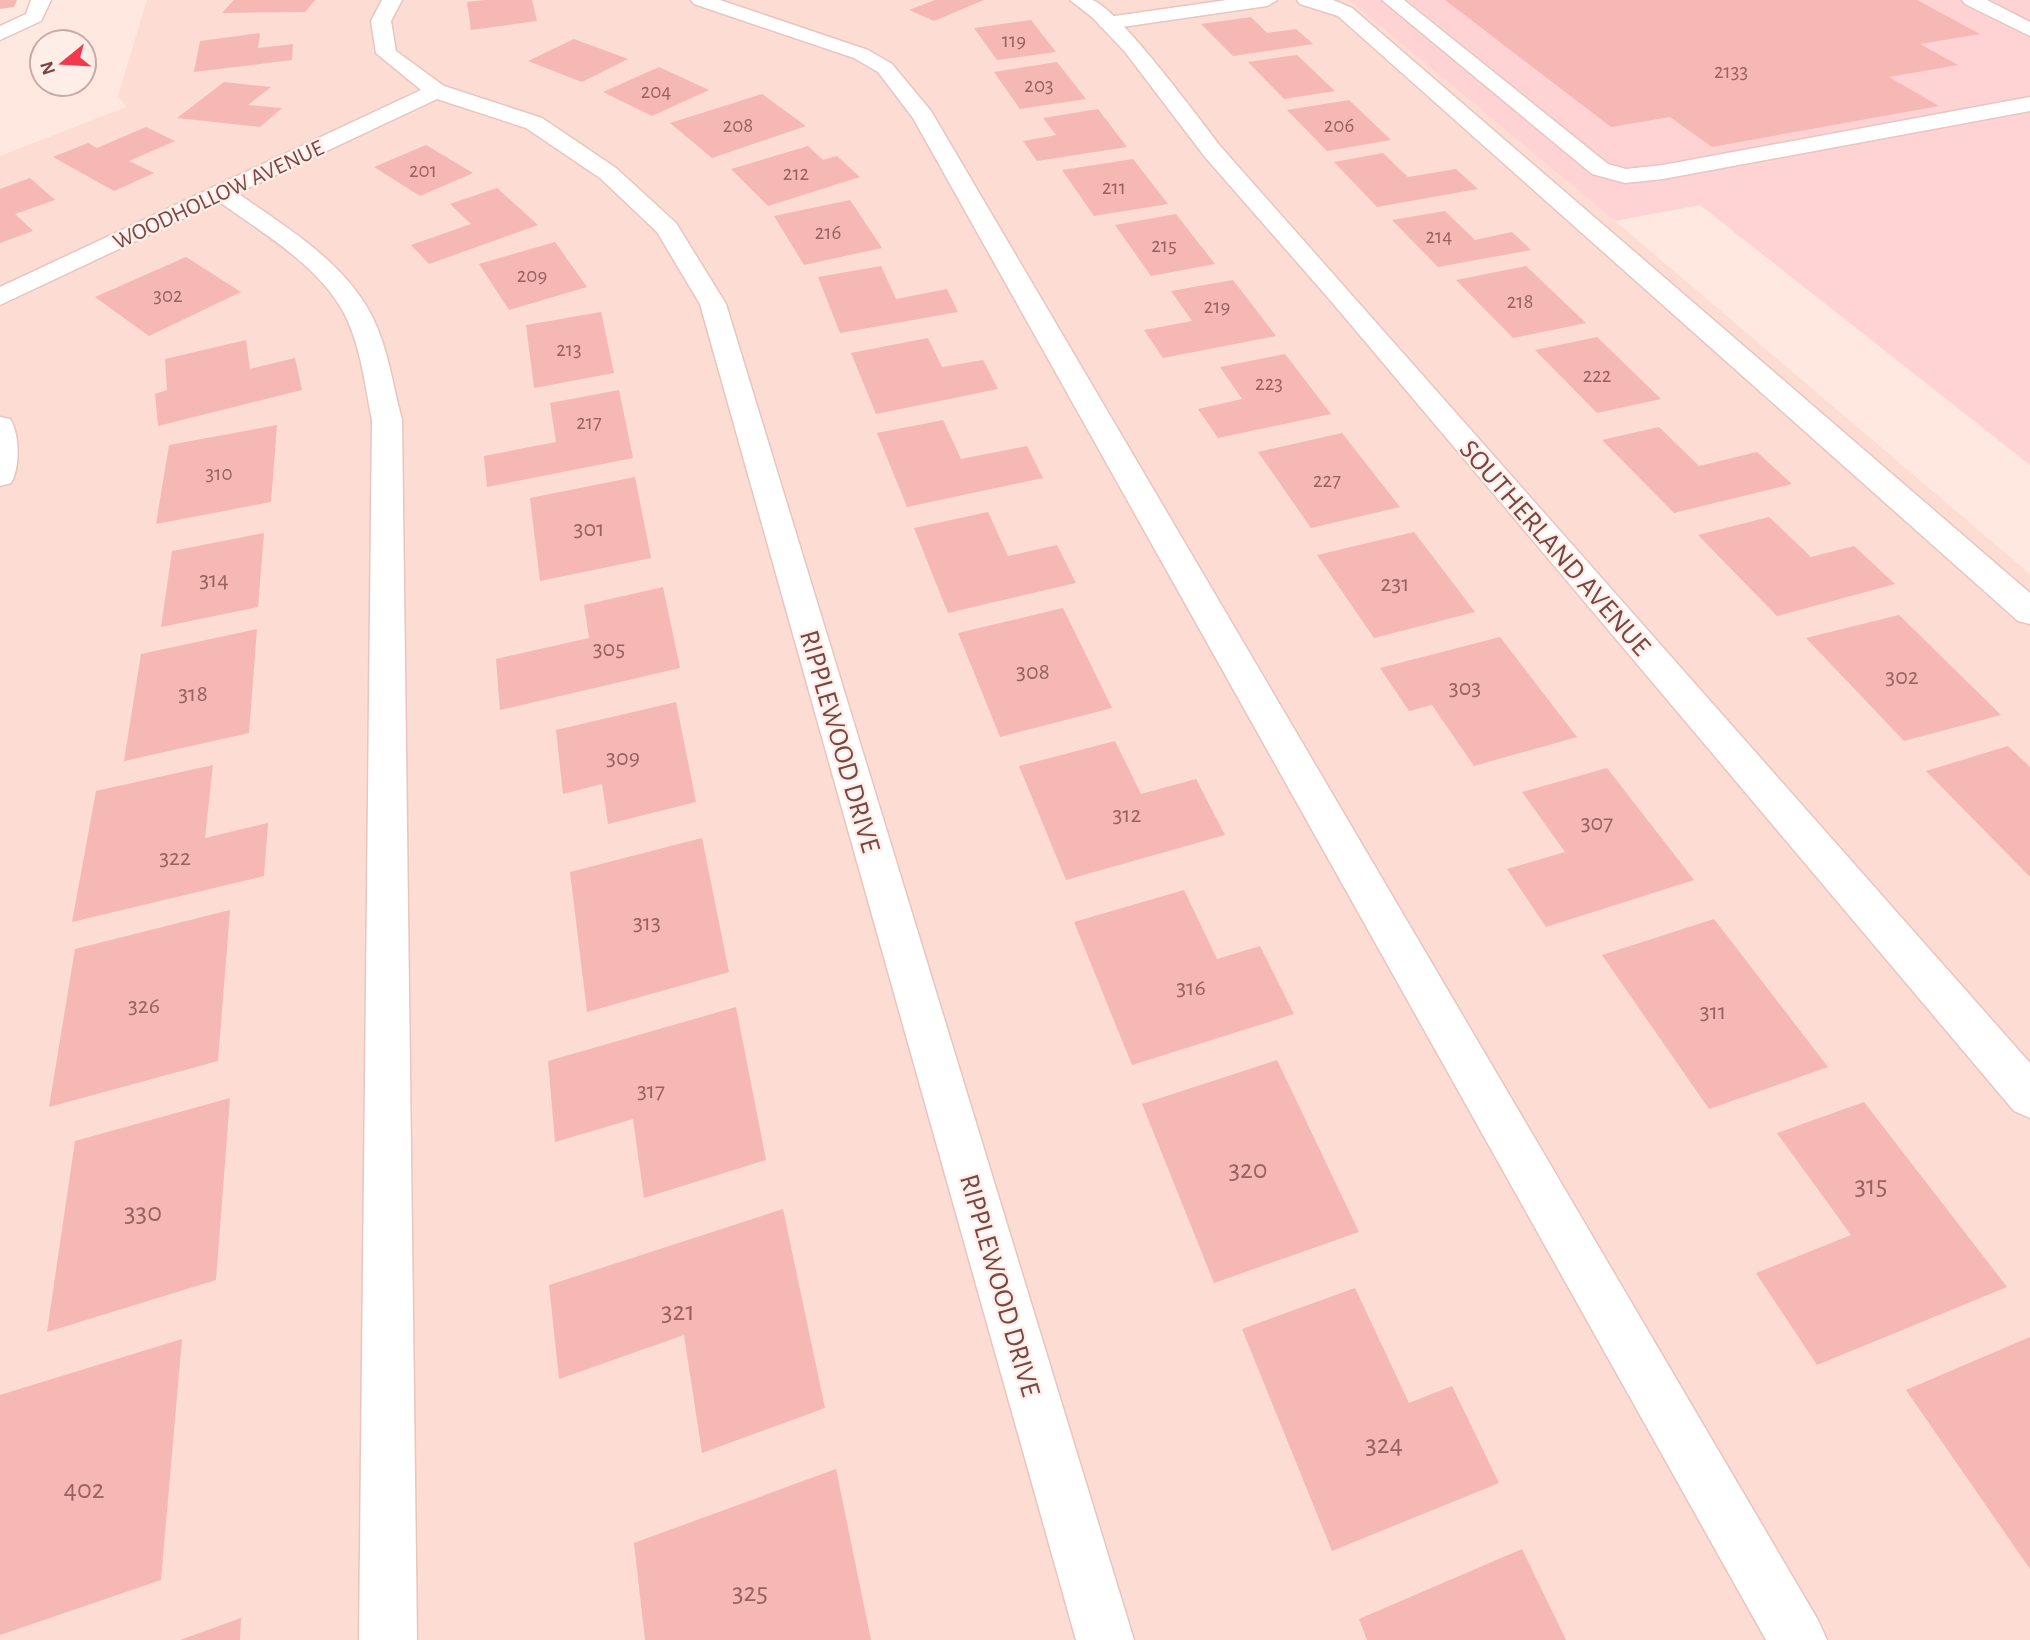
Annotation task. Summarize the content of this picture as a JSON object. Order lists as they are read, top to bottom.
{
  "streets": {
    "street": ["WOODHOLLOW AVENUE", "SOUTHERLAND AVENUE", "RIPPLEWOOD DRIVE"]
  },
  "crossings": [
    ["WOODHOLLOW AVENUE", "RIPPLEWOOD DRIVE"]
  ],
  "house_numbers": [
    "119",
    "2133",
    "203",
    "204",
    "208",
    "206",
    "201",
    "212",
    "211",
    "216",
    "214",
    "215",
    "209",
    "302",
    "218",
    "219",
    "213",
    "222",
    "223",
    "217",
    "310",
    "227",
    "301",
    "314",
    "231",
    "305",
    "308",
    "302",
    "303",
    "318",
    "309",
    "312",
    "307",
    "322",
    "313",
    "316",
    "326",
    "311",
    "317",
    "320",
    "315",
    "330",
    "321",
    "324",
    "402",
    "325"
  ],
  "north": "left"
}
